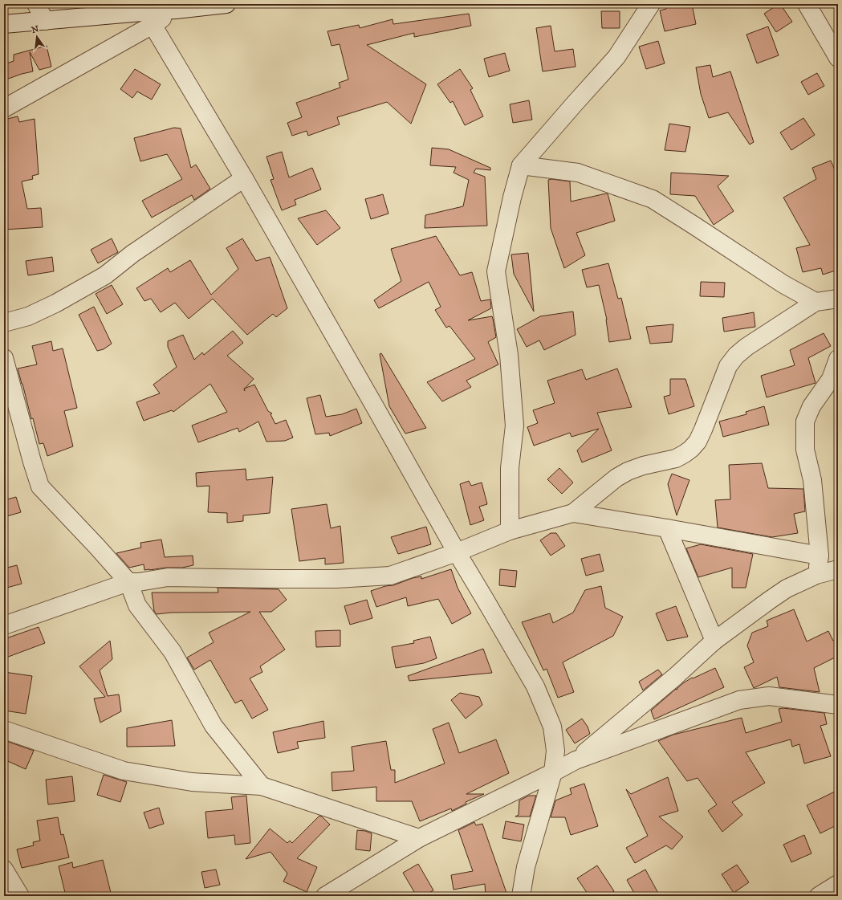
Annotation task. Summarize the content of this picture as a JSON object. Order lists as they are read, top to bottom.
{
  "north": "top"
}
